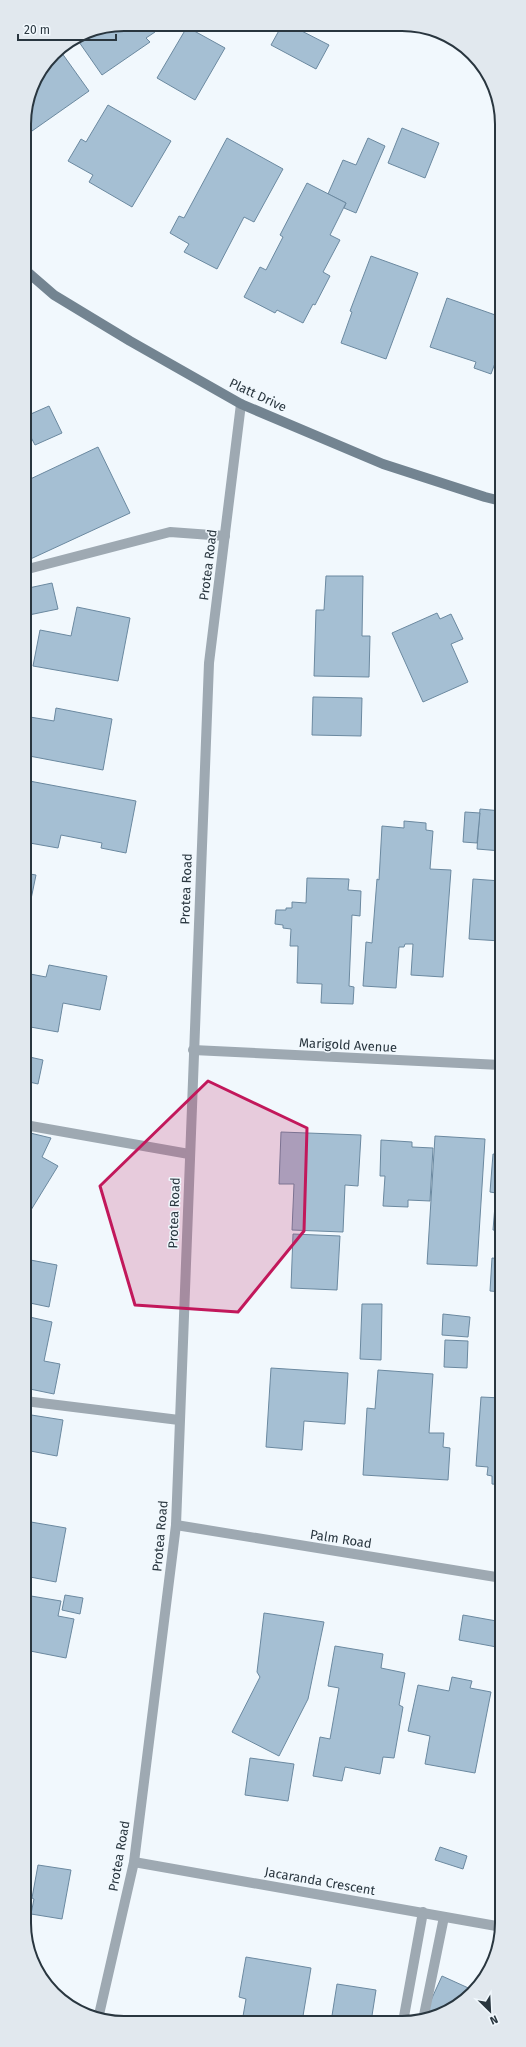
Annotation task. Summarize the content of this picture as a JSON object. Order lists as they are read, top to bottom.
{
  "streets": {
    "street": [
      "Platt Drive",
      "Protea Road",
      "Marigold Avenue",
      "Palm Road",
      "Jacaranda Crescent"
    ]
  },
  "crossings": [
    ["Platt Drive", "Protea Road"],
    ["Protea Road", "Marigold Avenue"],
    ["Protea Road", "Palm Road"],
    ["Protea Road", "Jacaranda Crescent"]
  ],
  "scale_bar": "20 m",
  "north": "bottom right"
}
